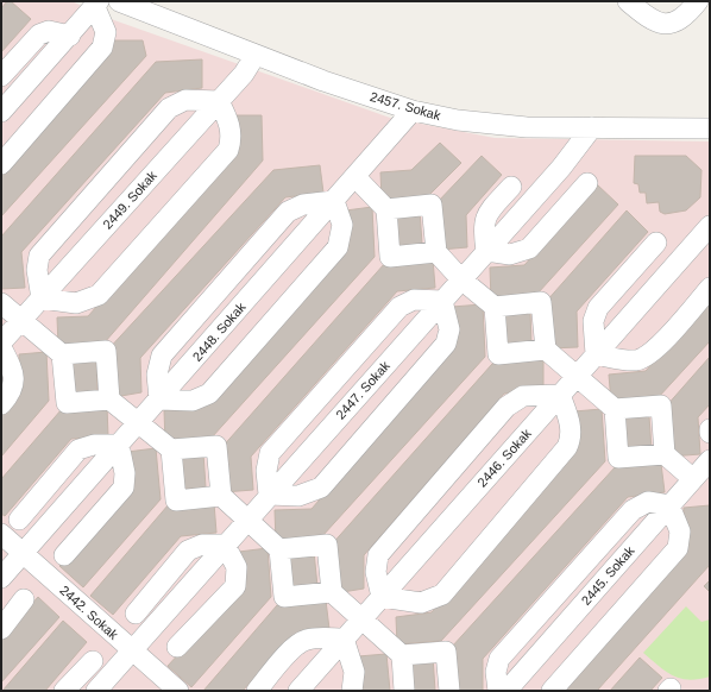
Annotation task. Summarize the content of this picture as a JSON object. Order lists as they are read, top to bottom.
{
  "streets": {
    "street": [
      "2457. Sokak",
      "2449. Sokak",
      "2448. Sokak",
      "2447. Sokak",
      "2446. Sokak",
      "2445. Sokak",
      "2442. Sokak"
    ]
  },
  "crossings": [
    ["2457. Sokak", "2449. Sokak"],
    ["2457. Sokak", "2448. Sokak"],
    ["2457. Sokak", "2447. Sokak"],
    ["2448. Sokak", "2442. Sokak"],
    ["2447. Sokak", "2442. Sokak"]
  ]
}
